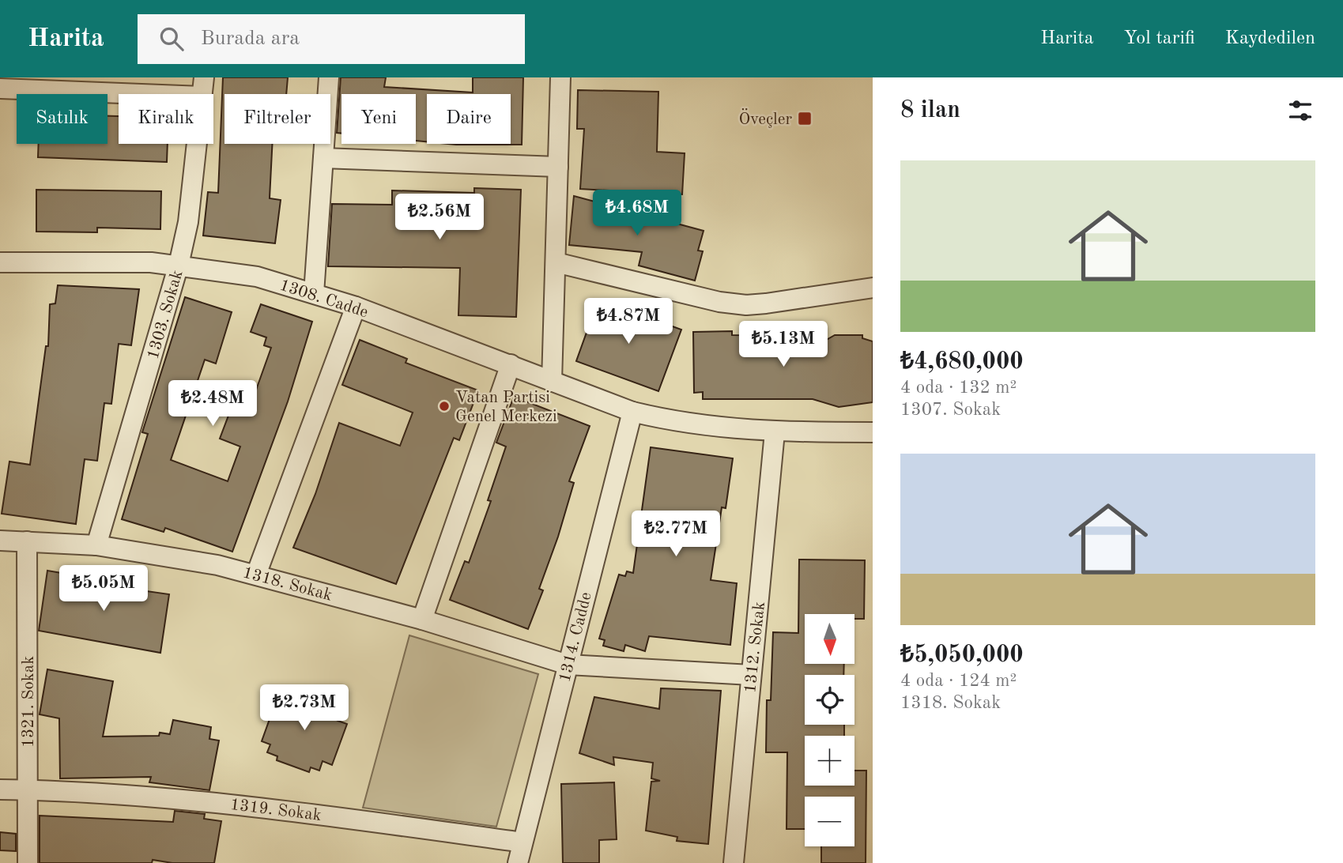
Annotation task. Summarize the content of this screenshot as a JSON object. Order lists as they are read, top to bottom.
{
  "streets": {
    "street": [
      "1308. Cadde",
      "1303. Sokak",
      "1318. Sokak",
      "1314. Cadde",
      "1312. Sokak",
      "1321. Sokak",
      "1319. Sokak"
    ]
  },
  "crossings": [
    ["1308. Cadde", "1303. Sokak"],
    ["1308. Cadde", "1314. Cadde"],
    ["1308. Cadde", "1312. Sokak"],
    ["1303. Sokak", "1318. Sokak"],
    ["1318. Sokak", "1314. Cadde"],
    ["1318. Sokak", "1312. Sokak"],
    ["1318. Sokak", "1321. Sokak"],
    ["1314. Cadde", "1319. Sokak"],
    ["1321. Sokak", "1319. Sokak"]
  ],
  "places": {
    "transit": ["Öveçler"],
    "other": ["Vatan Partisi Genel Merkezi"]
  },
  "north": "bottom",
  "page": {
    "header": "Harita",
    "search": "Burada ara",
    "nav": ["Harita", "Yol tarifi", "Kaydedilen"],
    "heading": "8 ilan",
    "chip": [
      "Satılık",
      "Kiralık",
      "Filtreler",
      "Yeni",
      "Daire"
    ],
    "list": [
      {
        "name": "₺4,680,000",
        "note": "4 oda · 132 m² · 1307. Sokak"
      },
      {
        "name": "₺5,050,000",
        "note": "4 oda · 124 m² · 1318. Sokak"
      }
    ],
    "price": [
      "₺4.68M",
      "₺2.56M",
      "₺4.87M",
      "₺5.13M",
      "₺2.48M",
      "₺2.77M",
      "₺5.05M",
      "₺2.73M"
    ],
    "map_buttons": ["+", "−"]
  }
}
